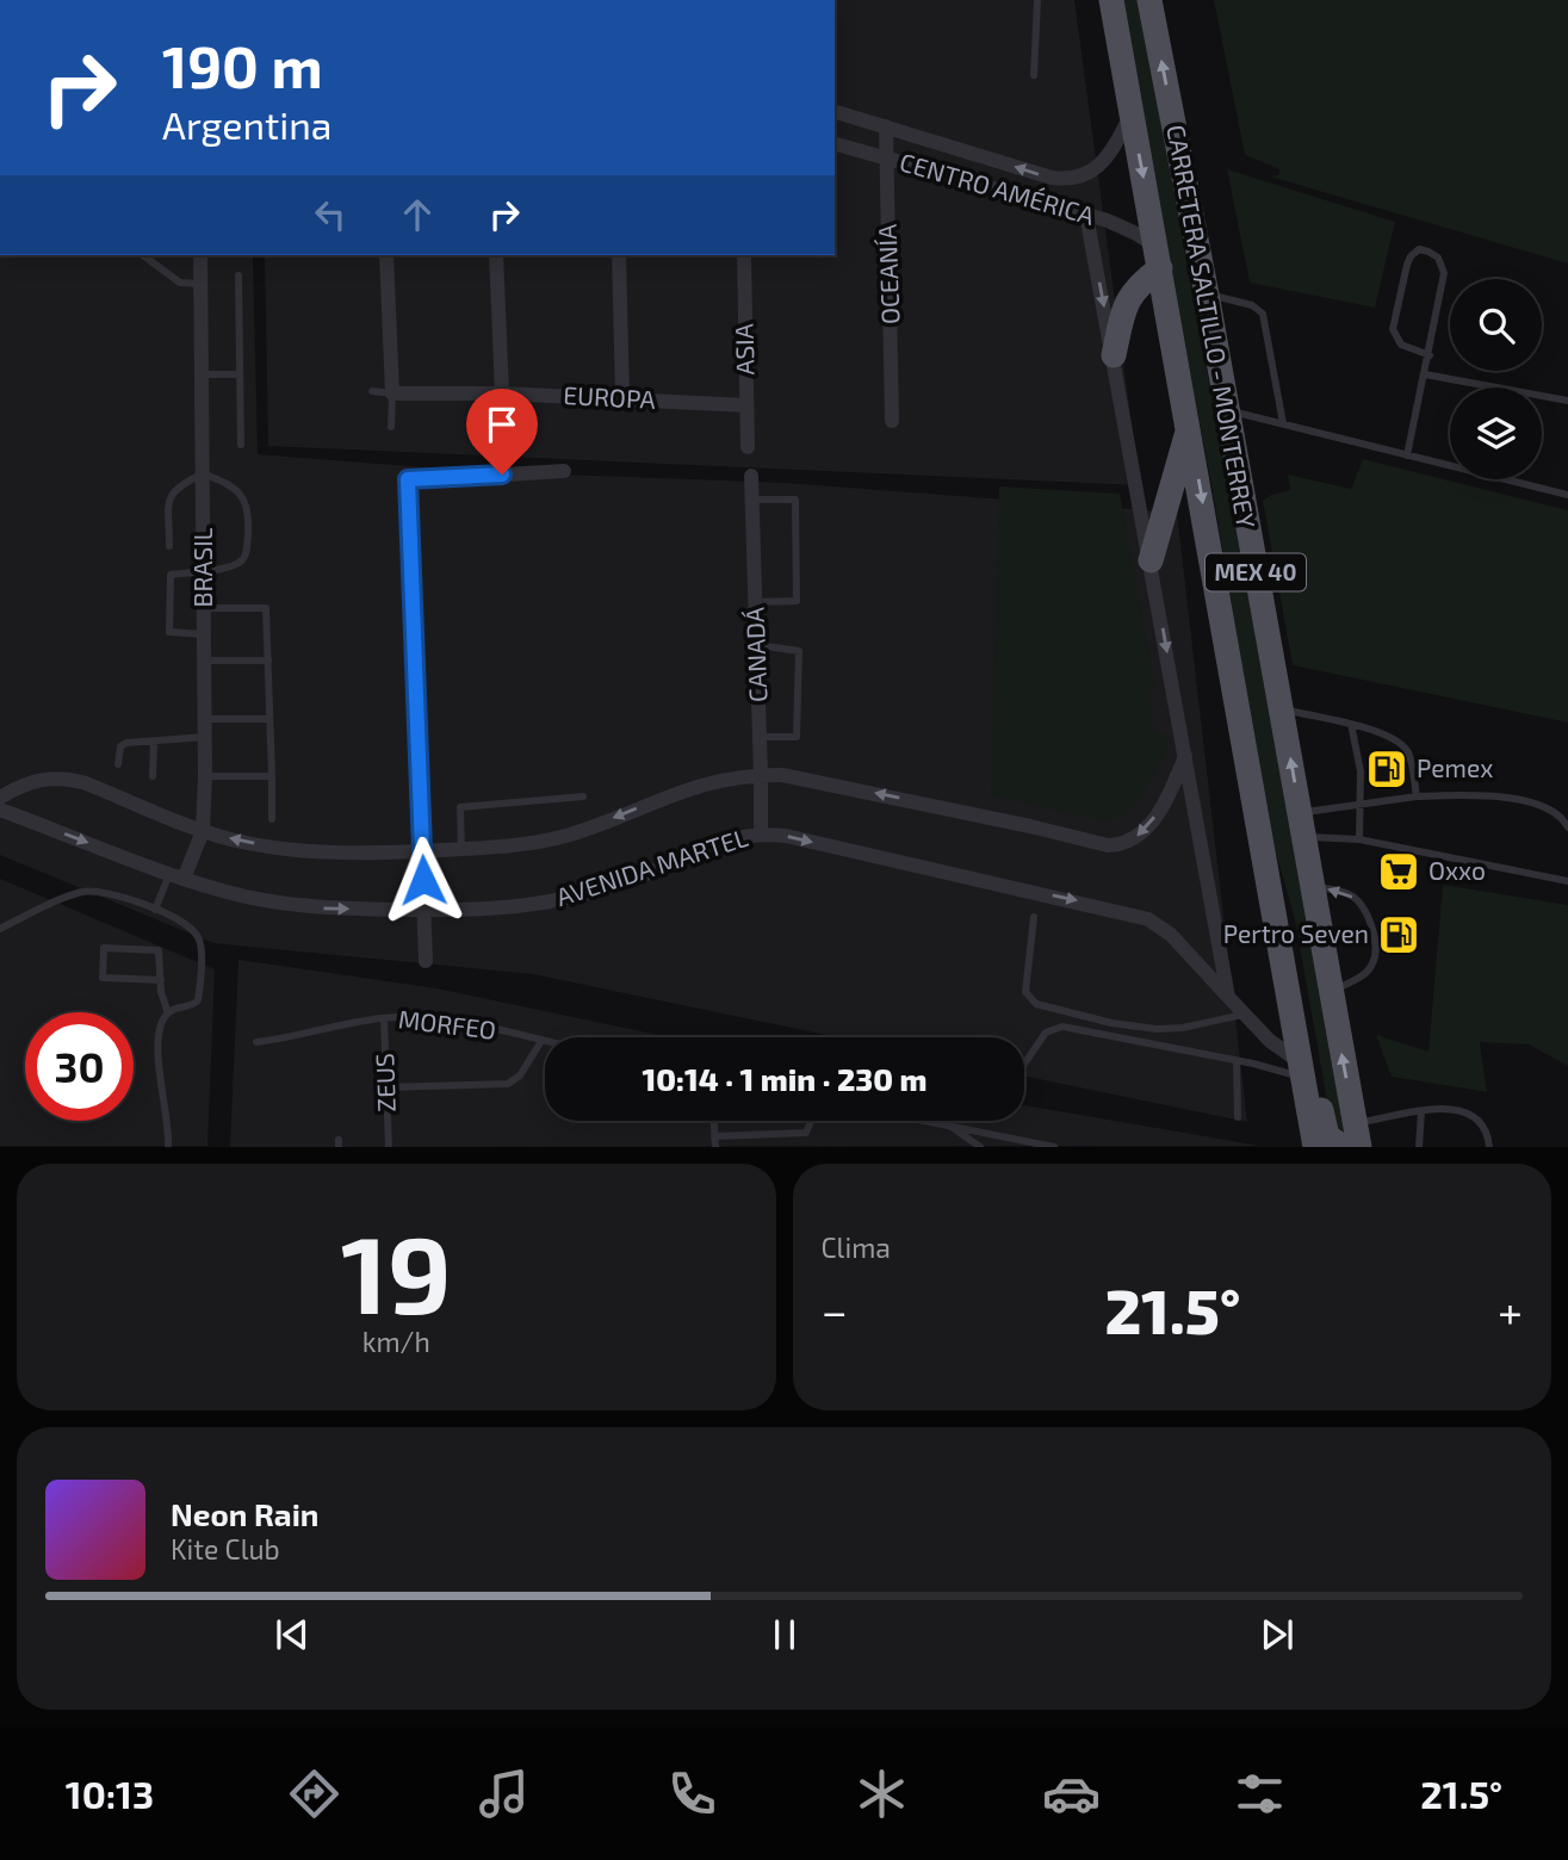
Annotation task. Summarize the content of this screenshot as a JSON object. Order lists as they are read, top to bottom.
{
  "streets": {
    "main road": ["CARRETERA SALTILLO - MONTERREY", "MEX 40"],
    "street": [
      "CENTRO AMÉRICA",
      "OCEANÍA",
      "ASIA",
      "EUROPA",
      "BRASIL",
      "CANADÁ",
      "AVENIDA MARTEL"
    ],
    "lane": ["MORFEO", "ZEUS"]
  },
  "crossings": [
    ["CENTRO AMÉRICA", "OCEANÍA"],
    ["CENTRO AMÉRICA", "CARRETERA SALTILLO - MONTERREY"],
    ["CARRETERA SALTILLO - MONTERREY", "AVENIDA MARTEL"],
    ["ASIA", "EUROPA"],
    ["BRASIL", "AVENIDA MARTEL"],
    ["CANADÁ", "AVENIDA MARTEL"],
    ["MORFEO", "ZEUS"]
  ],
  "places": {
    "fuel station": ["Pemex", "Pertro Seven"],
    "supermarket": ["Oxxo"]
  },
  "page": {
    "turn": ["190 m", "Argentina"],
    "limit": "30",
    "trip": "10:14 · 1 min · 230 m",
    "tile": [
      ["19", "km/h"],
      "Clima"
    ],
    "heat": ["−", "21.5°", "+"],
    "song": ["Neon Rain", "Kite Club"],
    "tabs": ["10:13", "21.5°"]
  }
}
